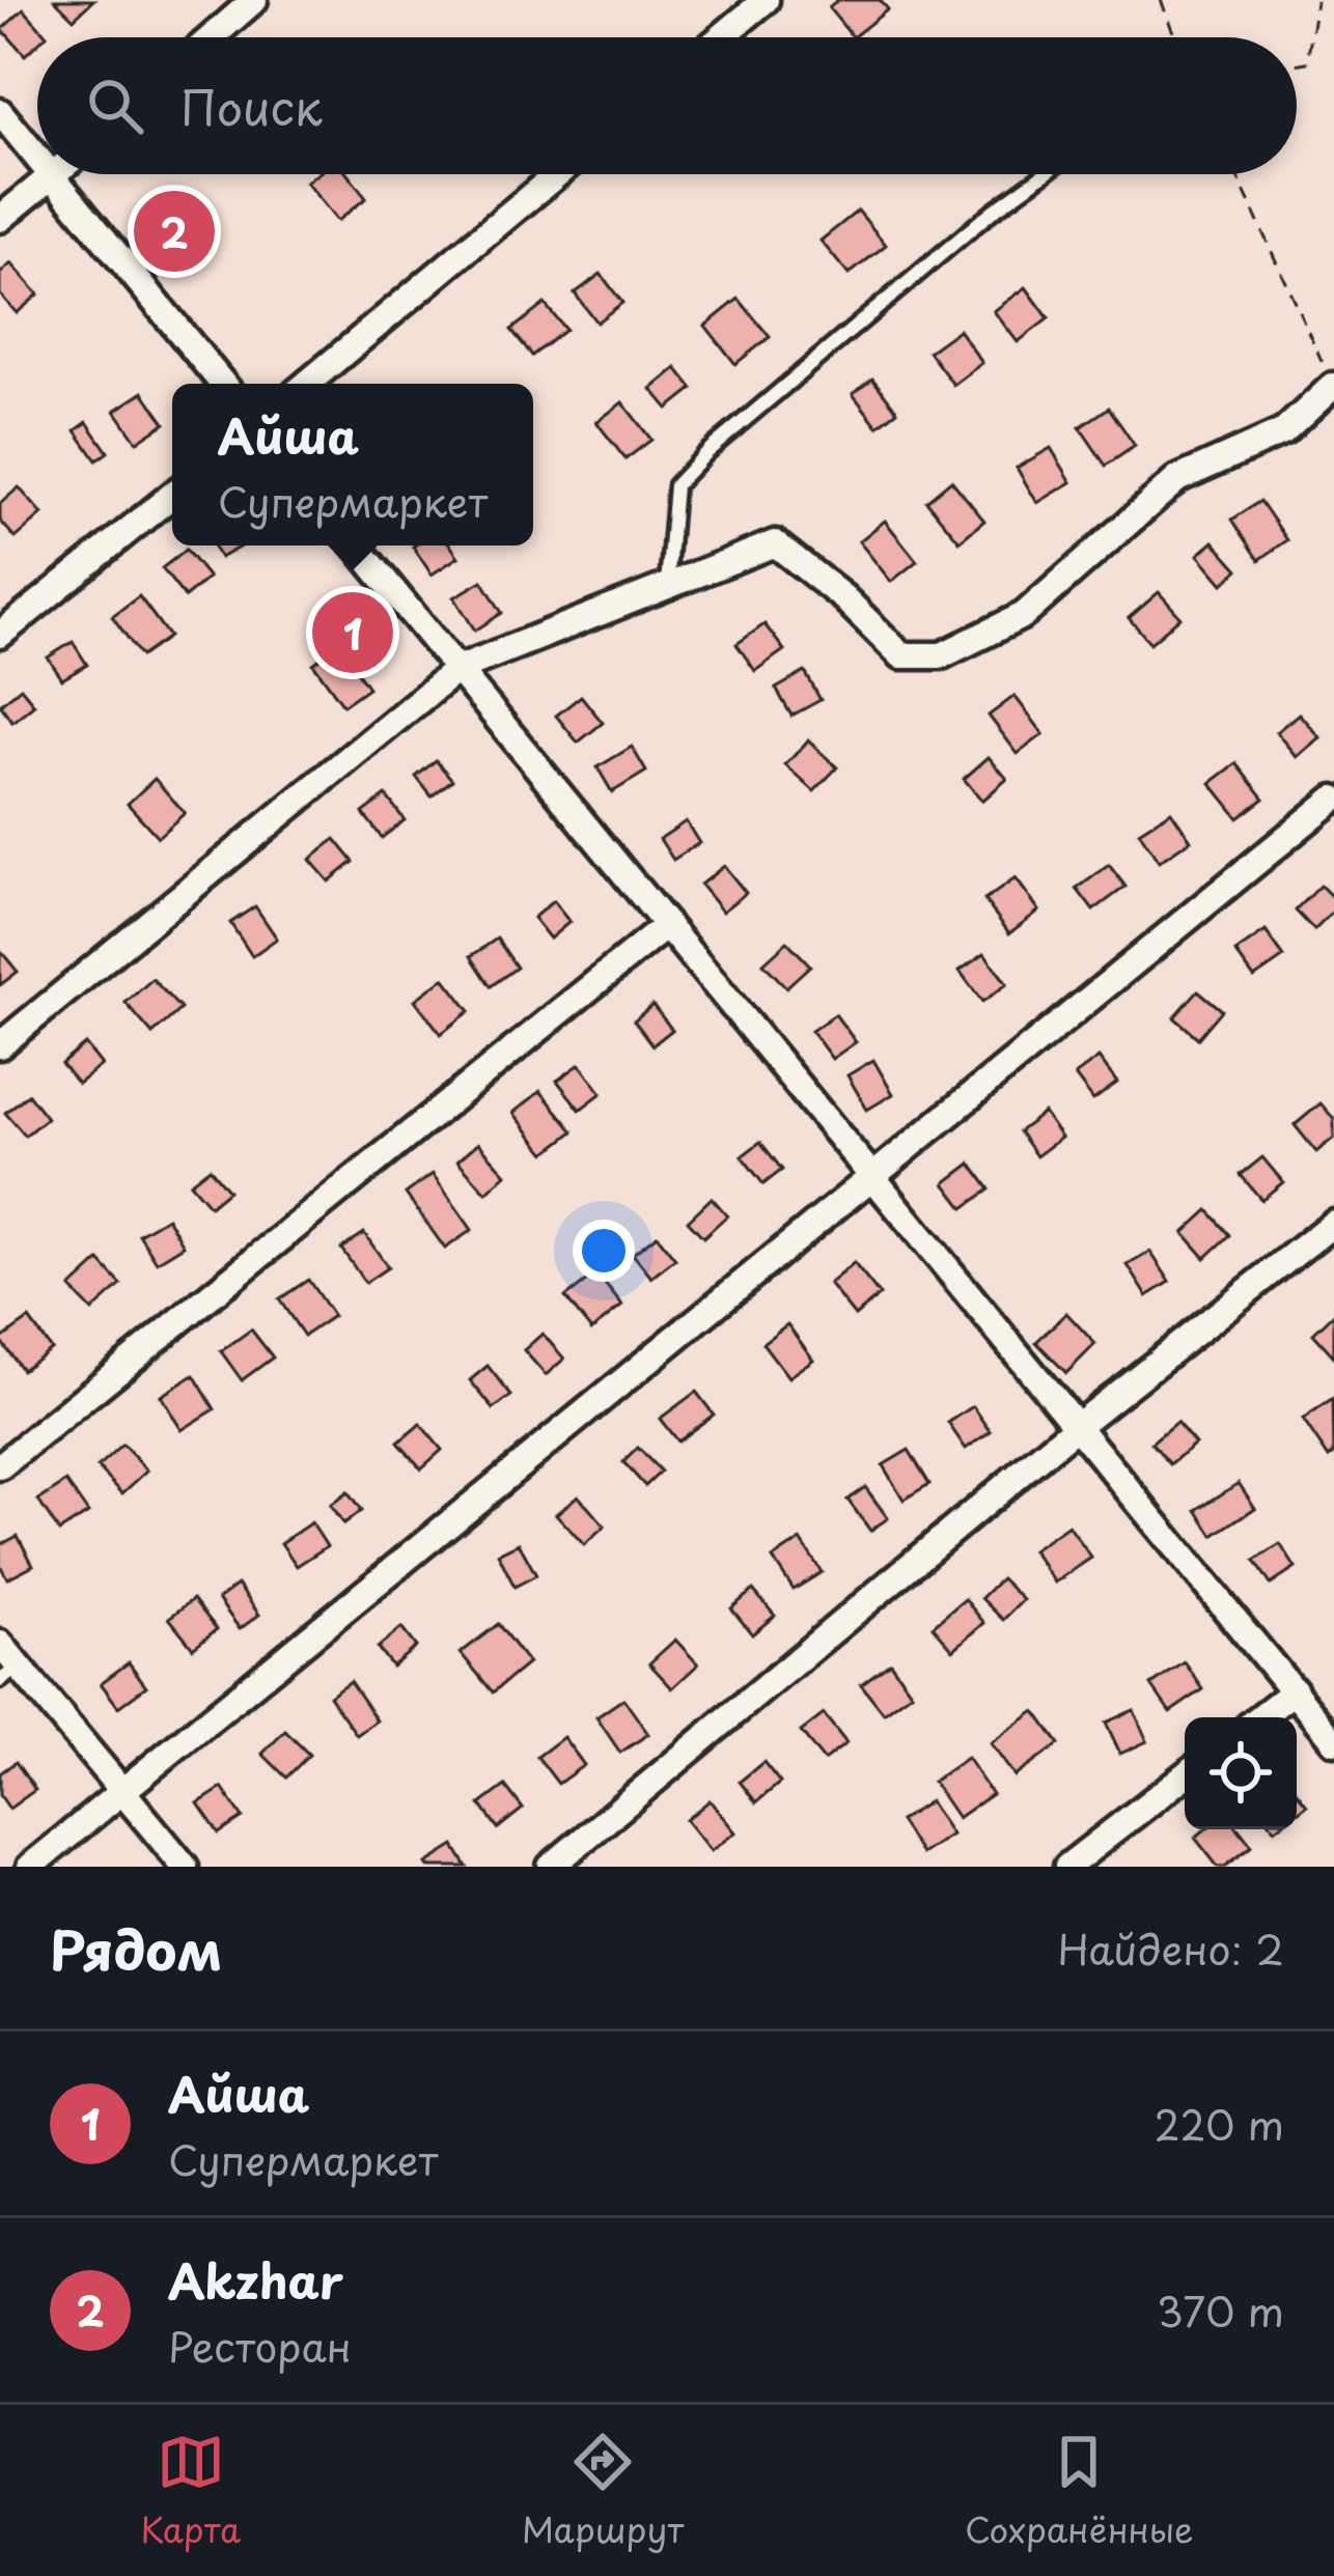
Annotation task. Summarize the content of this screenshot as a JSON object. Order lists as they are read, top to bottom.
{
  "page": {
    "search": "Поиск",
    "pins": ["2", "1"],
    "popup": ["Айша", "Супермаркет"],
    "heading": ["Рядом", "Найдено: 2"],
    "list": [
      {
        "mark": "1",
        "name": "Айша",
        "note": "Супермаркет",
        "value": "220 m"
      },
      {
        "mark": "2",
        "name": "Akzhar",
        "note": "Ресторан",
        "value": "370 m"
      }
    ],
    "nav": ["Карта", "Маршрут", "Сохранённые"]
  }
}
